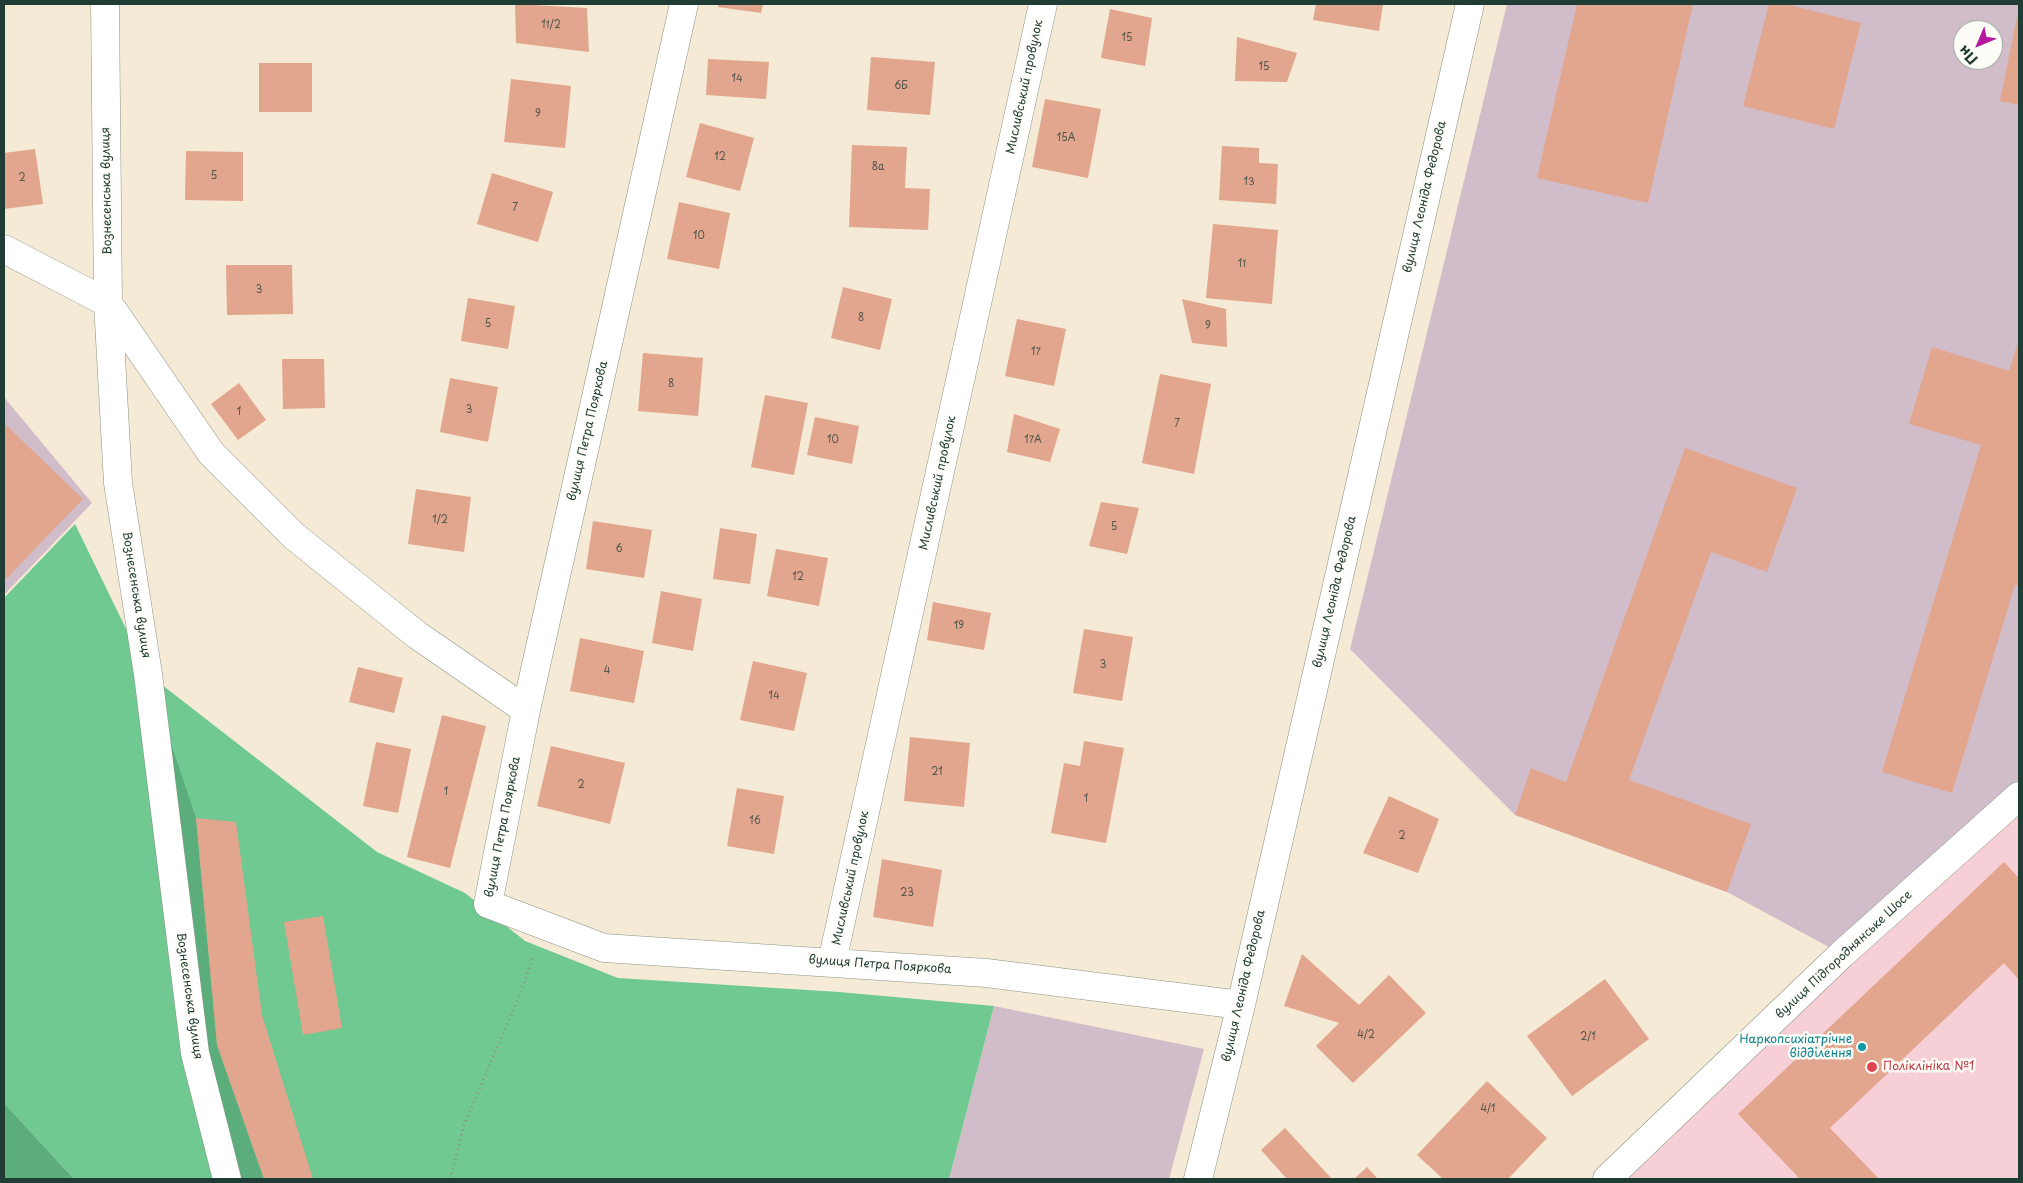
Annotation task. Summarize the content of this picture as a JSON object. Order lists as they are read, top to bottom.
{
  "streets": {
    "street": [
      "Мисливський провулок",
      "Вознесенська вулиця",
      "вулиця Леоніда Федорова",
      "вулиця Петра Пояркова",
      "вулиця Підгороднянське Шосе"
    ]
  },
  "crossings": [
    ["Мисливський провулок", "вулиця Петра Пояркова"],
    ["вулиця Леоніда Федорова", "вулиця Петра Пояркова"]
  ],
  "places": ["Наркопсихіатрічне відділення", "Поліклініка №1"],
  "house_numbers": [
    "11/2",
    "15",
    "15",
    "14",
    "6Б",
    "9",
    "15А",
    "12",
    "8а",
    "5",
    "2",
    "13",
    "7",
    "10",
    "11",
    "3",
    "8",
    "5",
    "9",
    "17",
    "8",
    "3",
    "1",
    "7",
    "10",
    "17А",
    "1/2",
    "5",
    "6",
    "12",
    "19",
    "3",
    "4",
    "14",
    "21",
    "2",
    "1",
    "1",
    "16",
    "2",
    "23",
    "4/2",
    "2/1",
    "4/1"
  ],
  "north": "bottom left"
}
